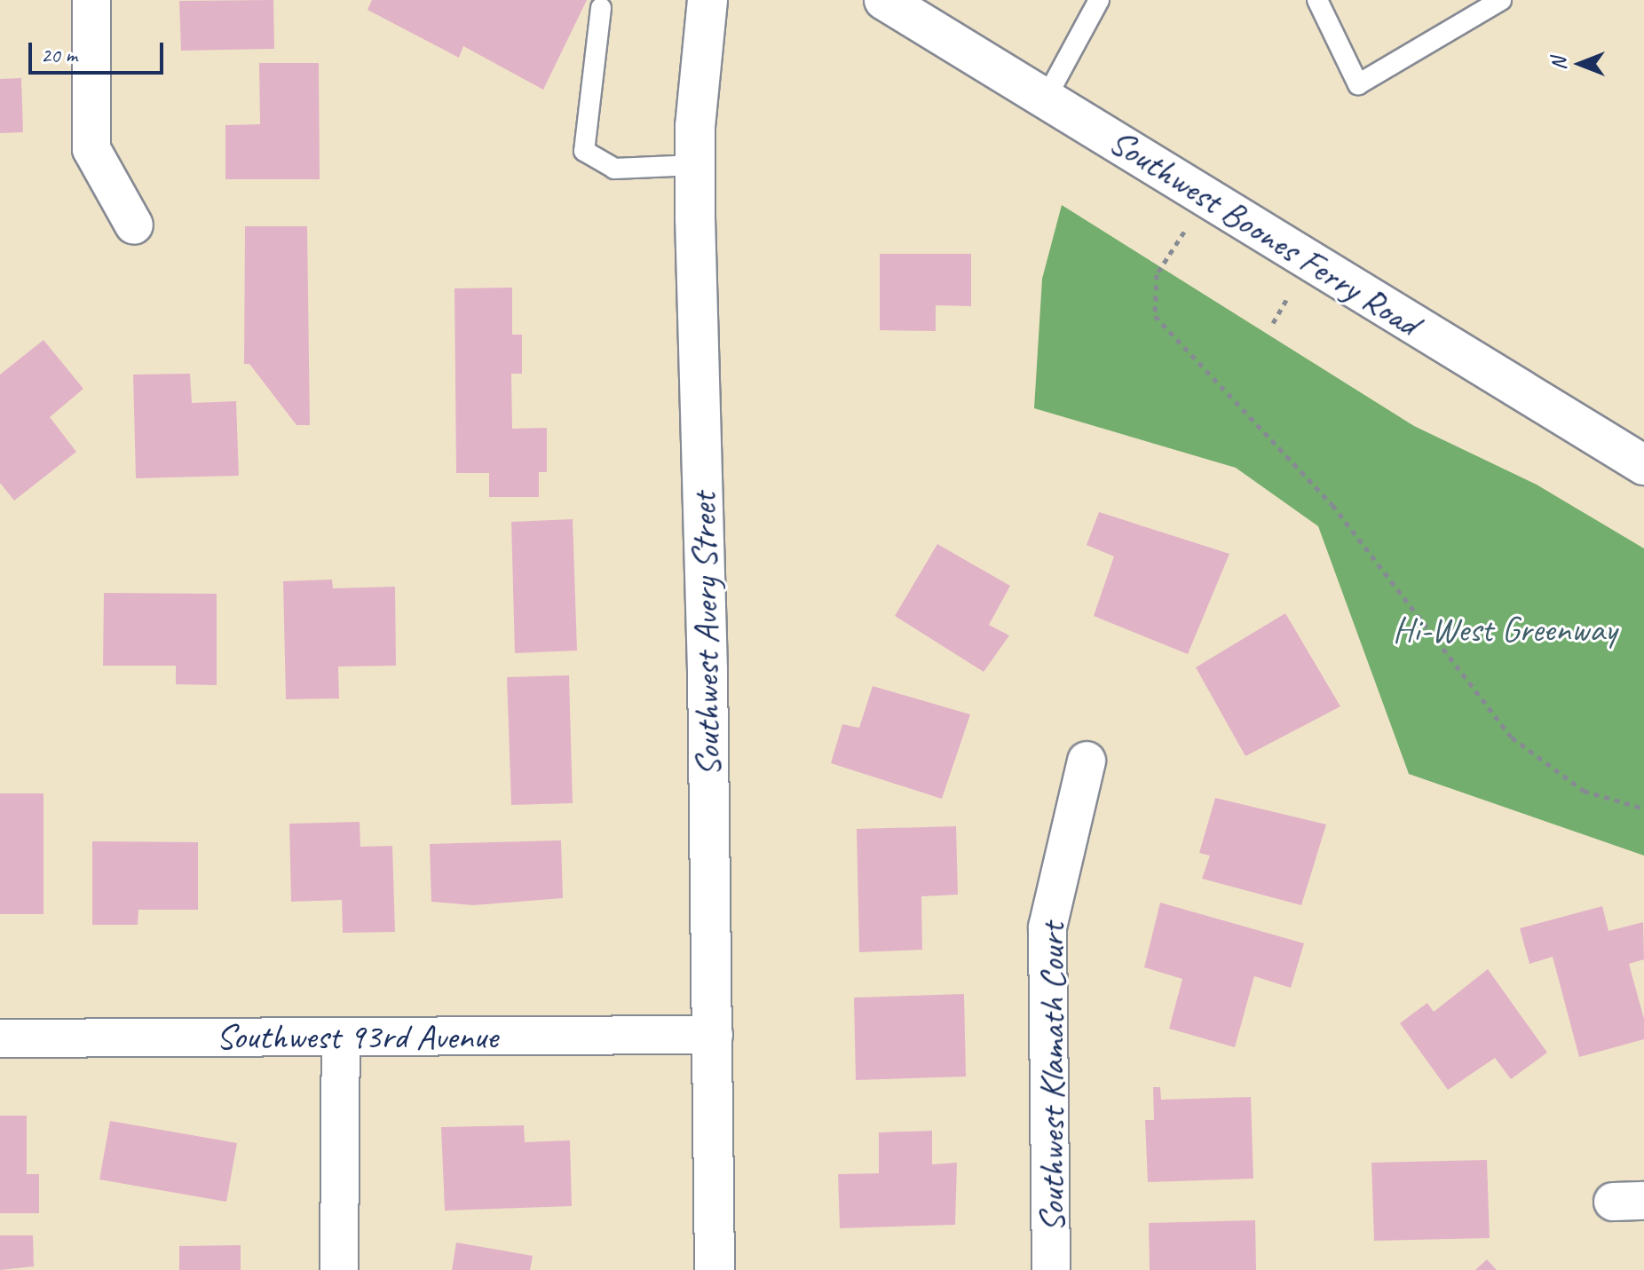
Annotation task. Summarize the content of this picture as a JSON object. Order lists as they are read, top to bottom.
{
  "streets": {
    "main road": ["Southwest Boones Ferry Road", "Southwest Avery Street"],
    "street": ["Southwest 93rd Avenue", "Southwest Klamath Court"]
  },
  "crossings": [
    ["Southwest Avery Street", "Southwest 93rd Avenue"]
  ],
  "parks": ["Hi-West Greenway"],
  "scale_bar": "20 m",
  "north": "left"
}
